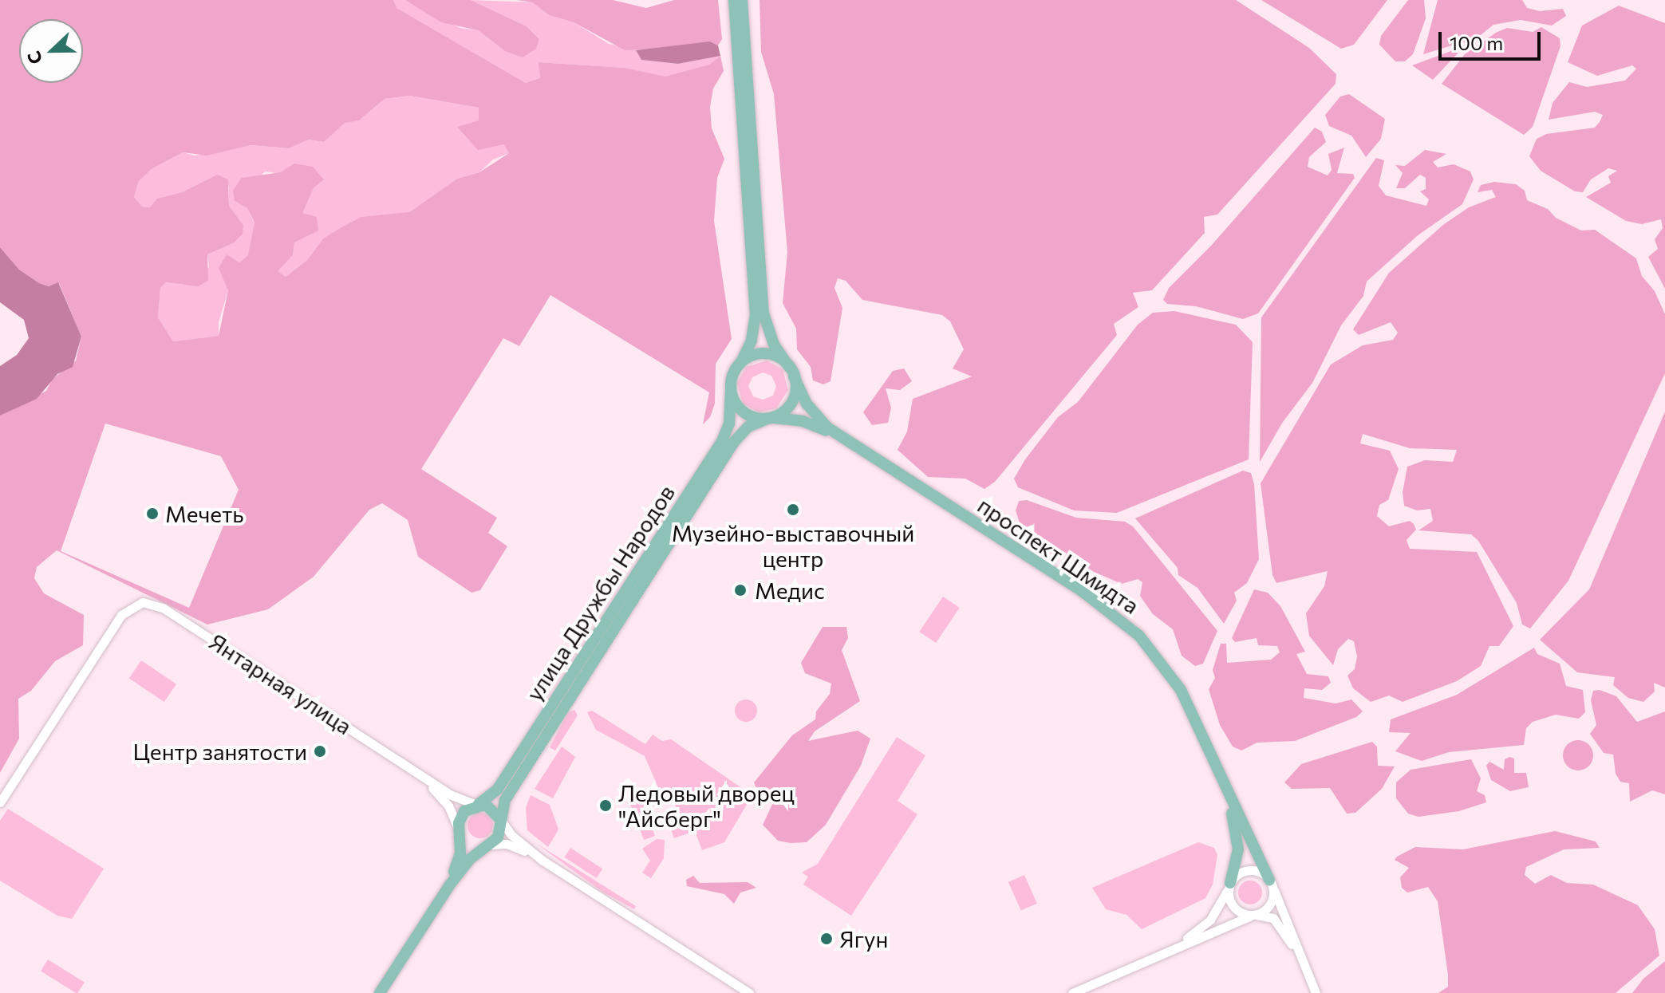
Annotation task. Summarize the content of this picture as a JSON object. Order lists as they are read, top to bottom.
{
  "streets": {
    "main road": ["проспект Шмидта", "улица Дружбы Народов"],
    "street": ["Янтарная улица"]
  },
  "crossings": [
    ["проспект Шмидта", "улица Дружбы Народов"]
  ],
  "places": [
    "Музейно-выставочный центр",
    "Мечеть",
    "Медис",
    "Центр занятости",
    "Ледовый дворец \"Айсберг\"",
    "Ягун"
  ],
  "scale_bar": "100 m",
  "north": "left"
}
